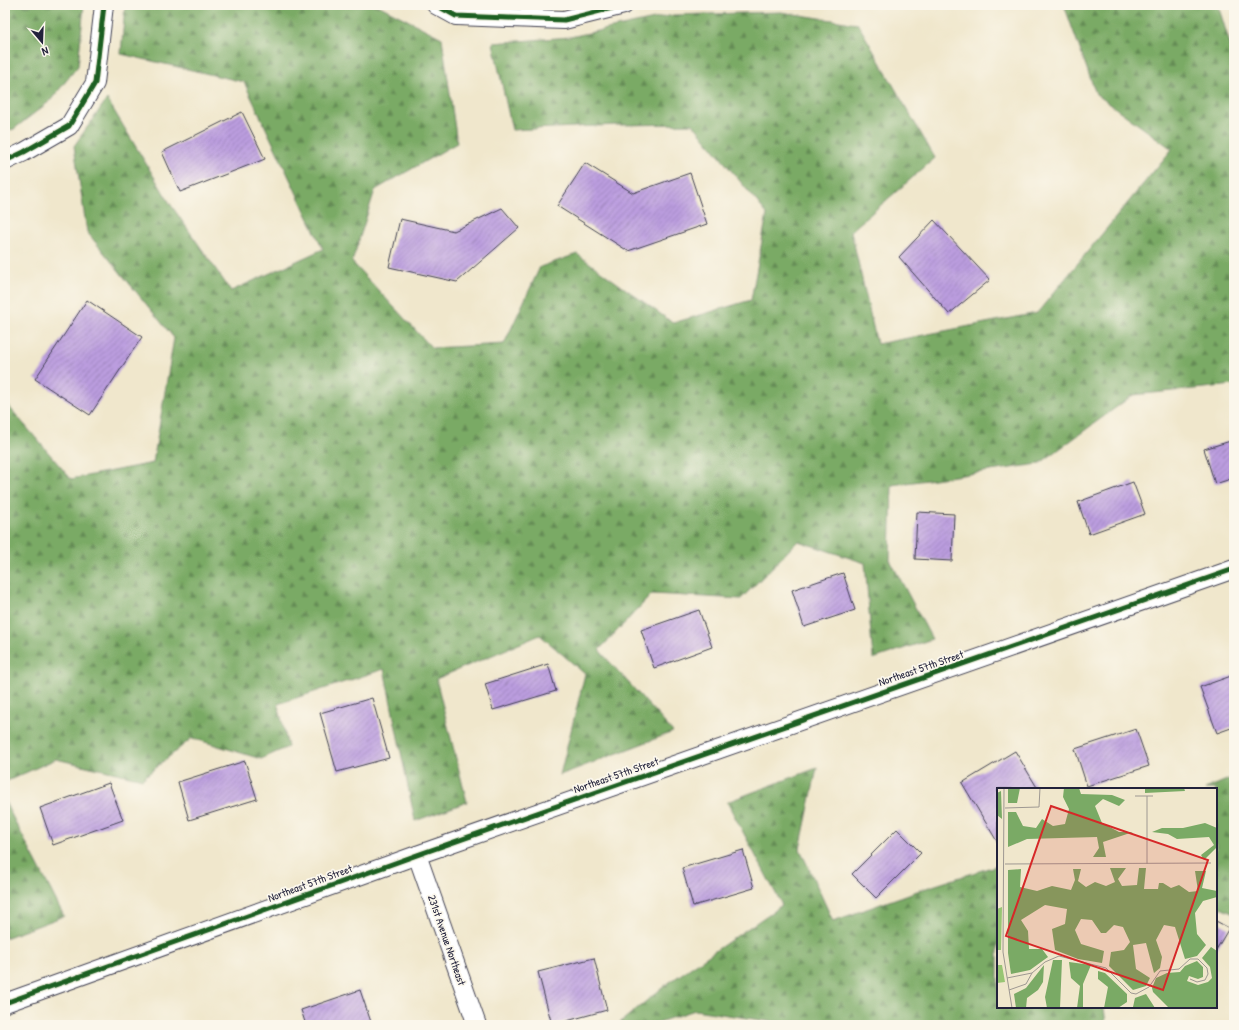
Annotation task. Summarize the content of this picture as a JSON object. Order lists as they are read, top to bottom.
{
  "streets": {
    "street": ["Northeast 57th Street", "231st Avenue Northeast"]
  },
  "crossings": [
    ["Northeast 57th Street", "231st Avenue Northeast"]
  ],
  "north": "bottom"
}
